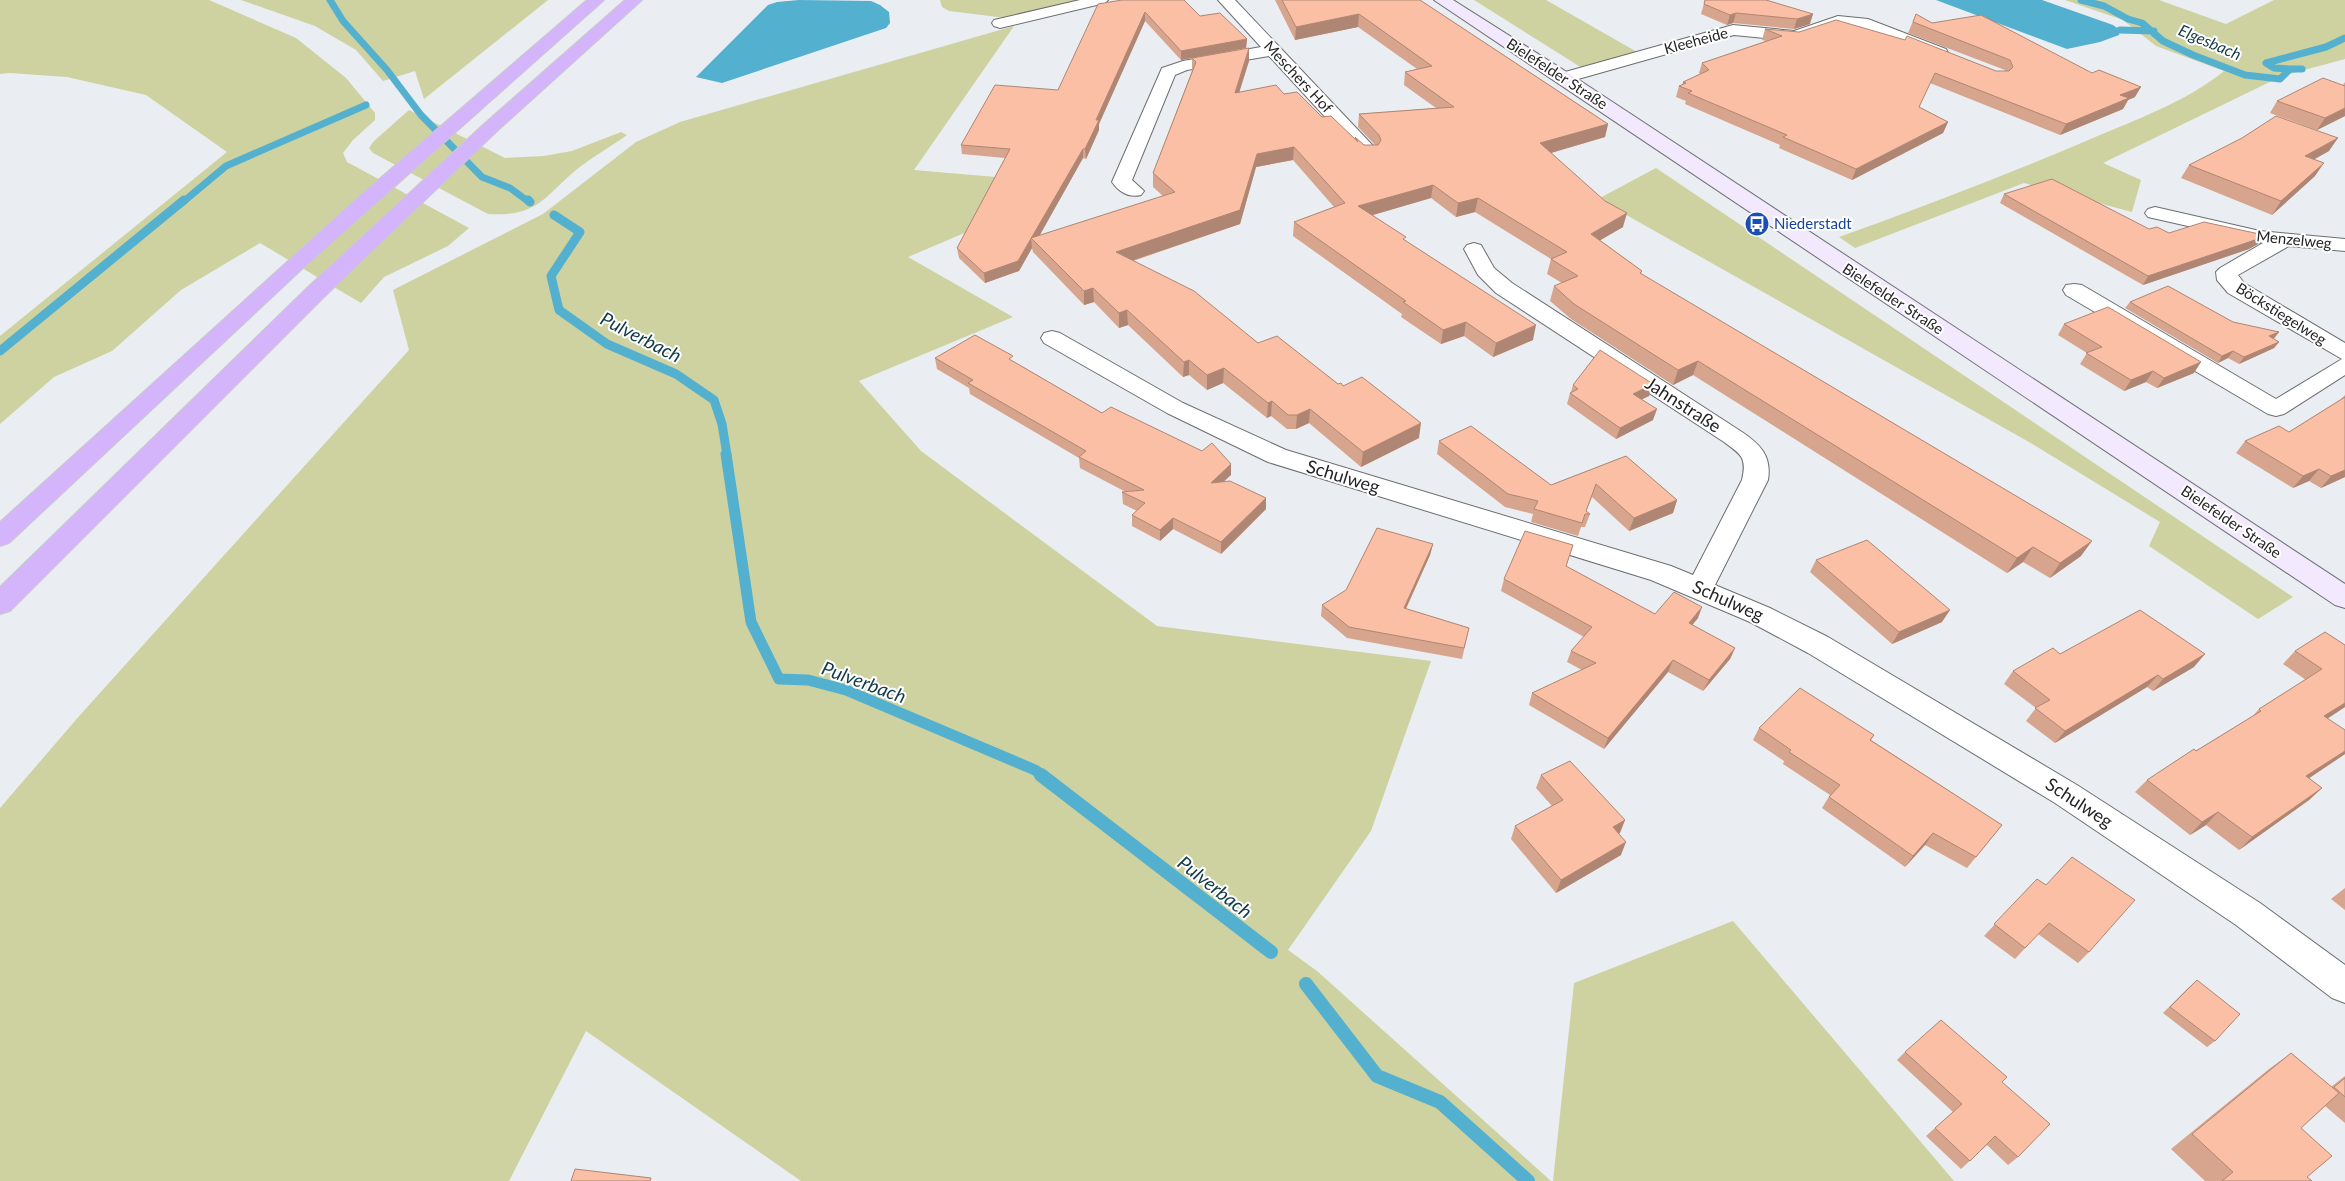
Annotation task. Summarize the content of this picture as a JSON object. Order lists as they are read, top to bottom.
{
  "streets": {
    "main road": ["Bielefelder Straße"],
    "street": [
      "Kleeheide",
      "Meschers Hof",
      "Menzelweg",
      "Böckstiegelweg",
      "Jahnstraße",
      "Schulweg"
    ]
  },
  "crossings": [
    ["Kleeheide", "Bielefelder Straße"],
    ["Menzelweg", "Böckstiegelweg"],
    ["Jahnstraße", "Schulweg"]
  ],
  "water": ["Elgesbach", "Pulverbach"],
  "places": {
    "bus stop": ["Niederstadt"]
  }
}
